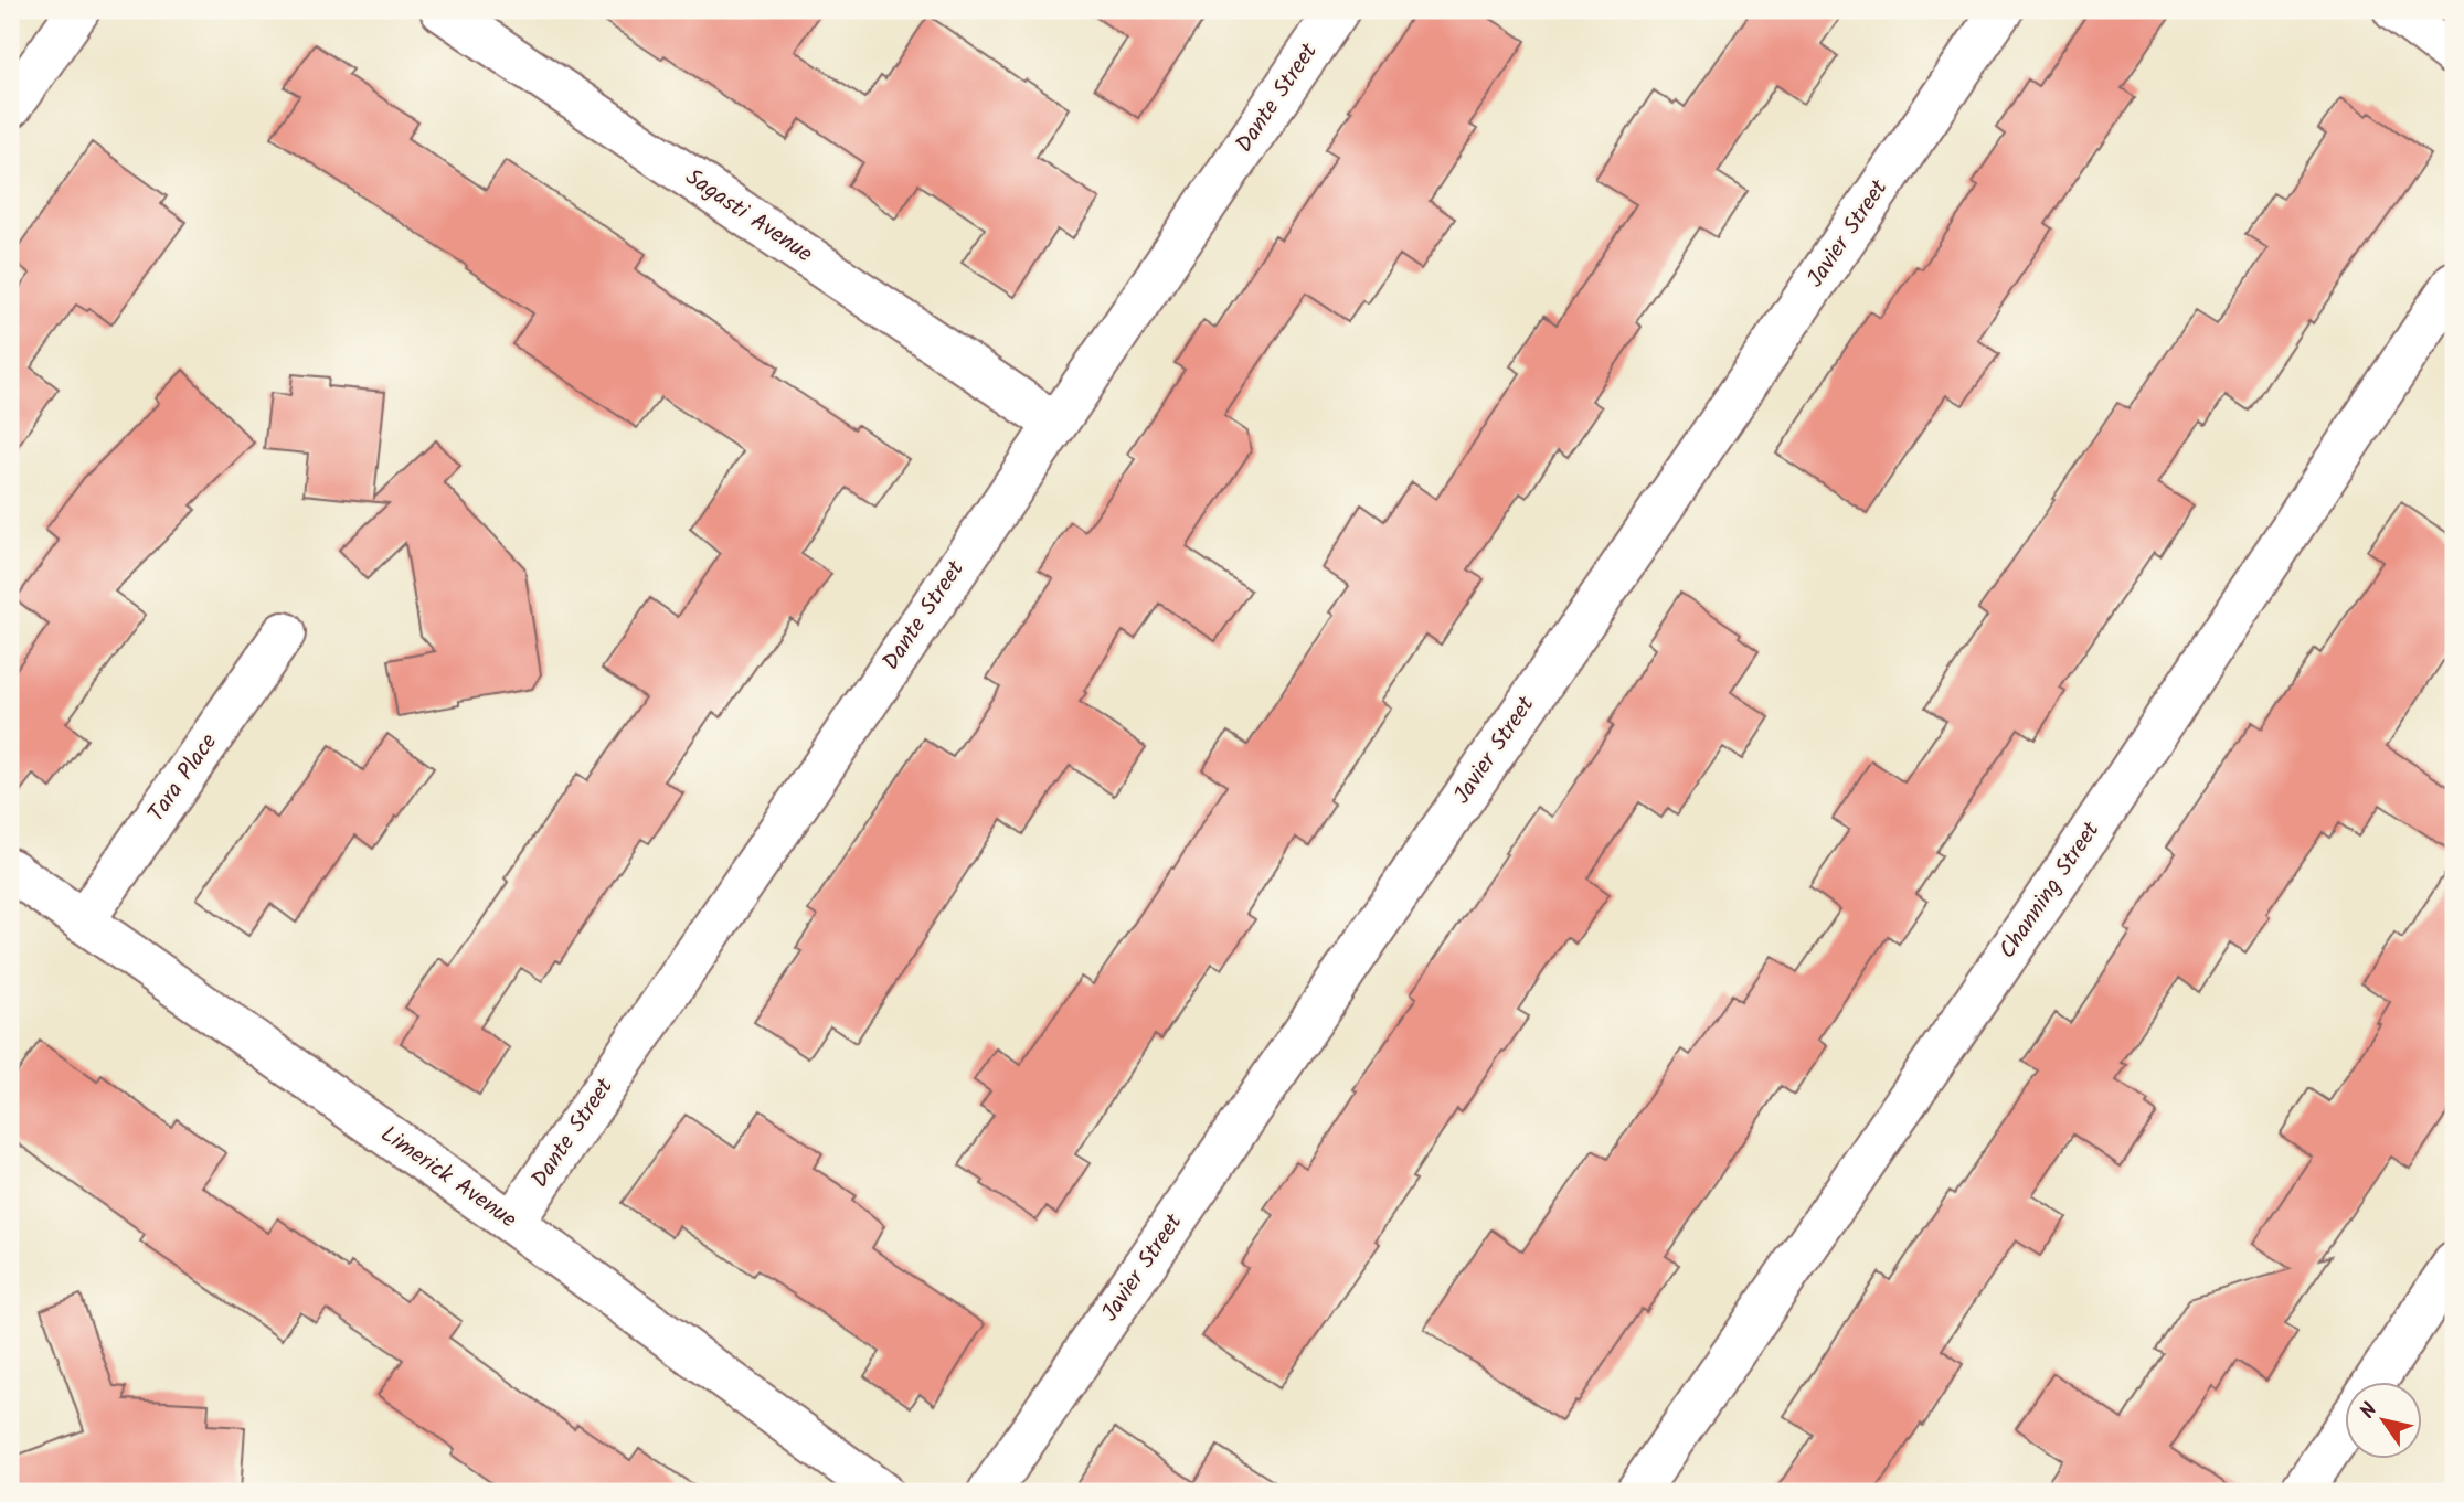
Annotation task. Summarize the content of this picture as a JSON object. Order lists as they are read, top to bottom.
{
  "streets": {
    "street": [
      "Dante Street",
      "Sagasti Avenue",
      "Javier Street",
      "Tara Place",
      "Channing Street",
      "Limerick Avenue"
    ]
  },
  "crossings": [
    ["Dante Street", "Sagasti Avenue"],
    ["Dante Street", "Limerick Avenue"],
    ["Tara Place", "Limerick Avenue"]
  ],
  "north": "top left"
}
